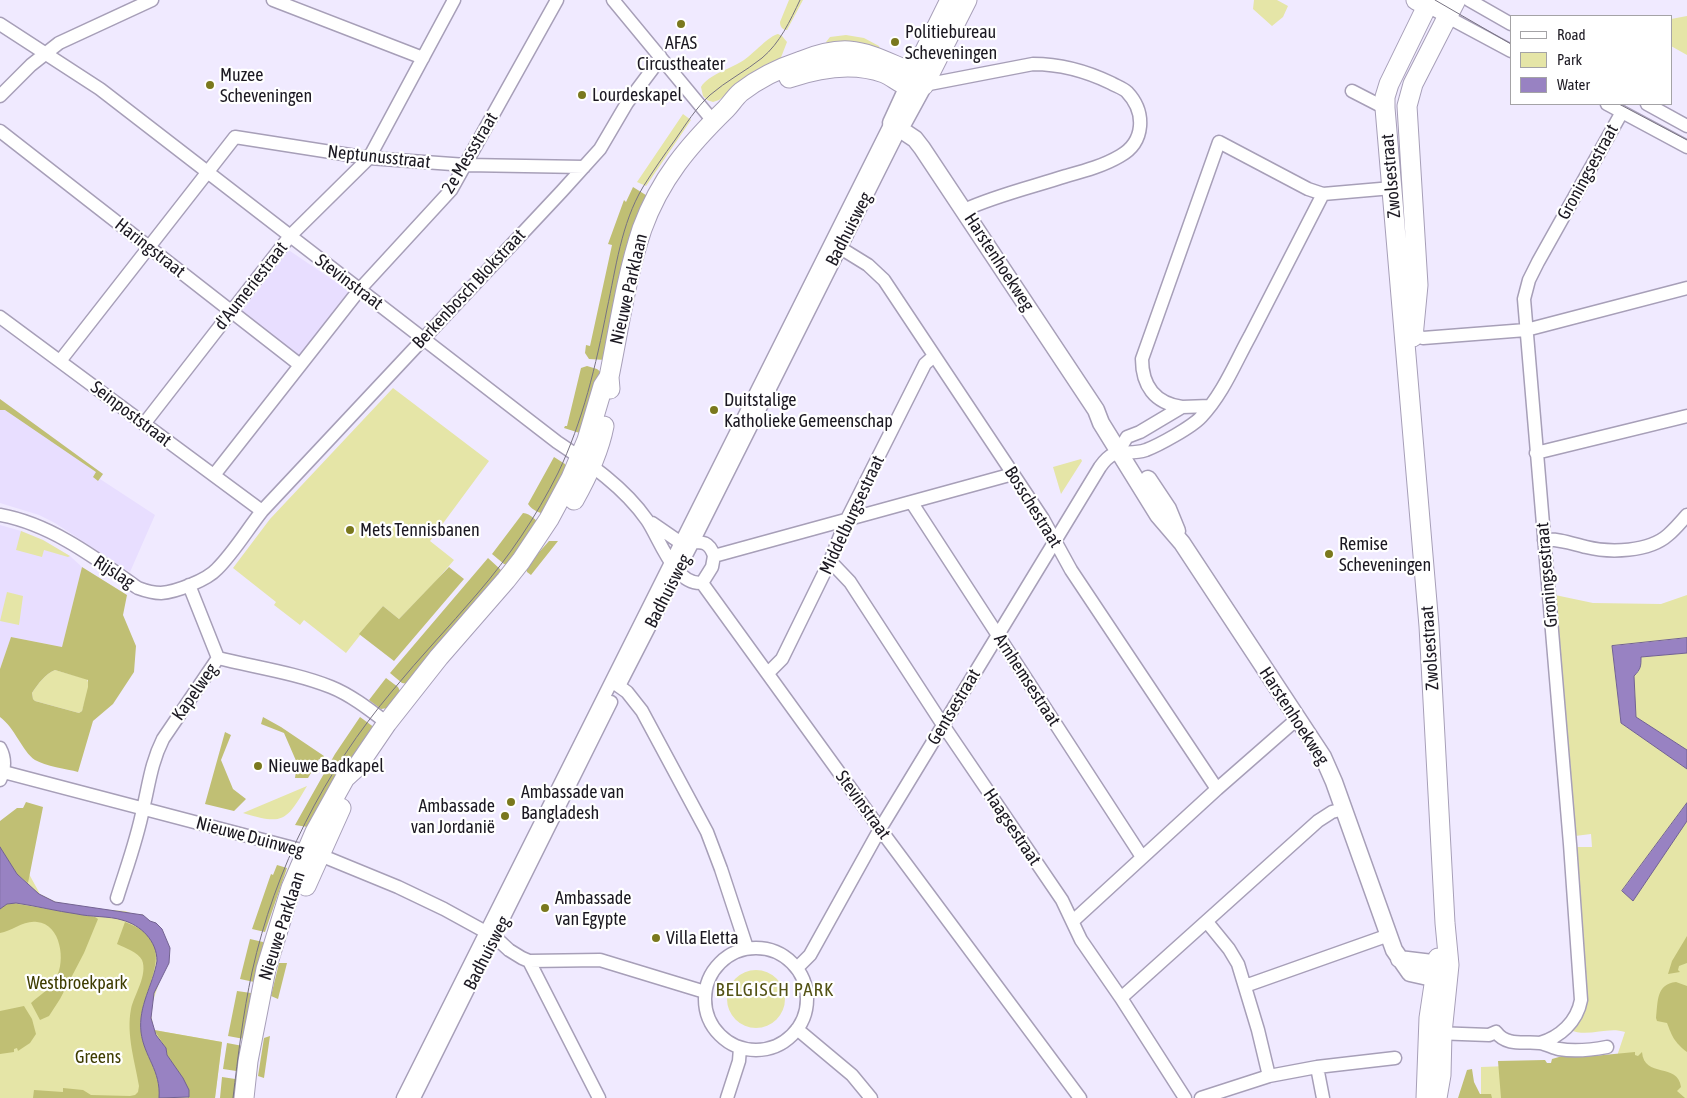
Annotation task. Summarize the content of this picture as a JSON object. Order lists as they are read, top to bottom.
{
  "streets": {
    "main road": ["Zwolsestraat", "Nieuwe Parklaan"],
    "street": [
      "2e Messstraat",
      "Neptunusstraat",
      "Groningsestraat",
      "Badhuisweg",
      "Haringstraat",
      "Harstenhoekweg",
      "Stevinstraat",
      "d'Aumeriestraat",
      "Berkenbosch Blokstraat",
      "Seinpoststraat",
      "Bosschestraat",
      "Middelburgsestraat",
      "Rijslag",
      "Arnhemsestraat",
      "Kapelweg",
      "Gentsestraat",
      "Haagsestraat",
      "Nieuwe Duinweg"
    ]
  },
  "crossings": [
    ["2e Messstraat", "Neptunusstraat"],
    ["2e Messstraat", "Haringstraat"],
    ["2e Messstraat", "Stevinstraat"],
    ["2e Messstraat", "Seinpoststraat"],
    ["Neptunusstraat", "Stevinstraat"],
    ["Neptunusstraat", "d'Aumeriestraat"],
    ["Neptunusstraat", "Berkenbosch Blokstraat"],
    ["Zwolsestraat", "Harstenhoekweg"],
    ["Badhuisweg", "Harstenhoekweg"],
    ["Badhuisweg", "Stevinstraat"],
    ["Badhuisweg", "Nieuwe Parklaan"],
    ["Badhuisweg", "Bosschestraat"],
    ["Badhuisweg", "Nieuwe Duinweg"],
    ["Haringstraat", "d'Aumeriestraat"],
    ["Harstenhoekweg", "Gentsestraat"],
    ["Stevinstraat", "d'Aumeriestraat"],
    ["Stevinstraat", "Berkenbosch Blokstraat"],
    ["Stevinstraat", "Nieuwe Parklaan"],
    ["Stevinstraat", "Middelburgsestraat"],
    ["Stevinstraat", "Gentsestraat"],
    ["d'Aumeriestraat", "Seinpoststraat"],
    ["Berkenbosch Blokstraat", "Seinpoststraat"],
    ["Berkenbosch Blokstraat", "Rijslag"],
    ["Nieuwe Parklaan", "Kapelweg"],
    ["Nieuwe Parklaan", "Nieuwe Duinweg"],
    ["Seinpoststraat", "Rijslag"],
    ["Bosschestraat", "Middelburgsestraat"],
    ["Bosschestraat", "Gentsestraat"],
    ["Middelburgsestraat", "Haagsestraat"],
    ["Arnhemsestraat", "Gentsestraat"],
    ["Kapelweg", "Nieuwe Duinweg"],
    ["Gentsestraat", "Haagsestraat"]
  ],
  "districts": ["BELGISCH PARK"],
  "parks": ["Westbroekpark", "Greens"],
  "places": [
    "AFAS Circustheater",
    "Politiebureau Scheveningen",
    "Muzee Scheveningen",
    "Lourdeskapel",
    "Duitstalige Katholieke Gemeenschap",
    "Mets Tennisbanen",
    "Remise Scheveningen",
    "Nieuwe Badkapel",
    "Ambassade van Bangladesh",
    "Ambassade van Jordanië",
    "Ambassade van Egypte",
    "Villa Eletta"
  ],
  "legend": ["Road", "Park", "Water"]
}
